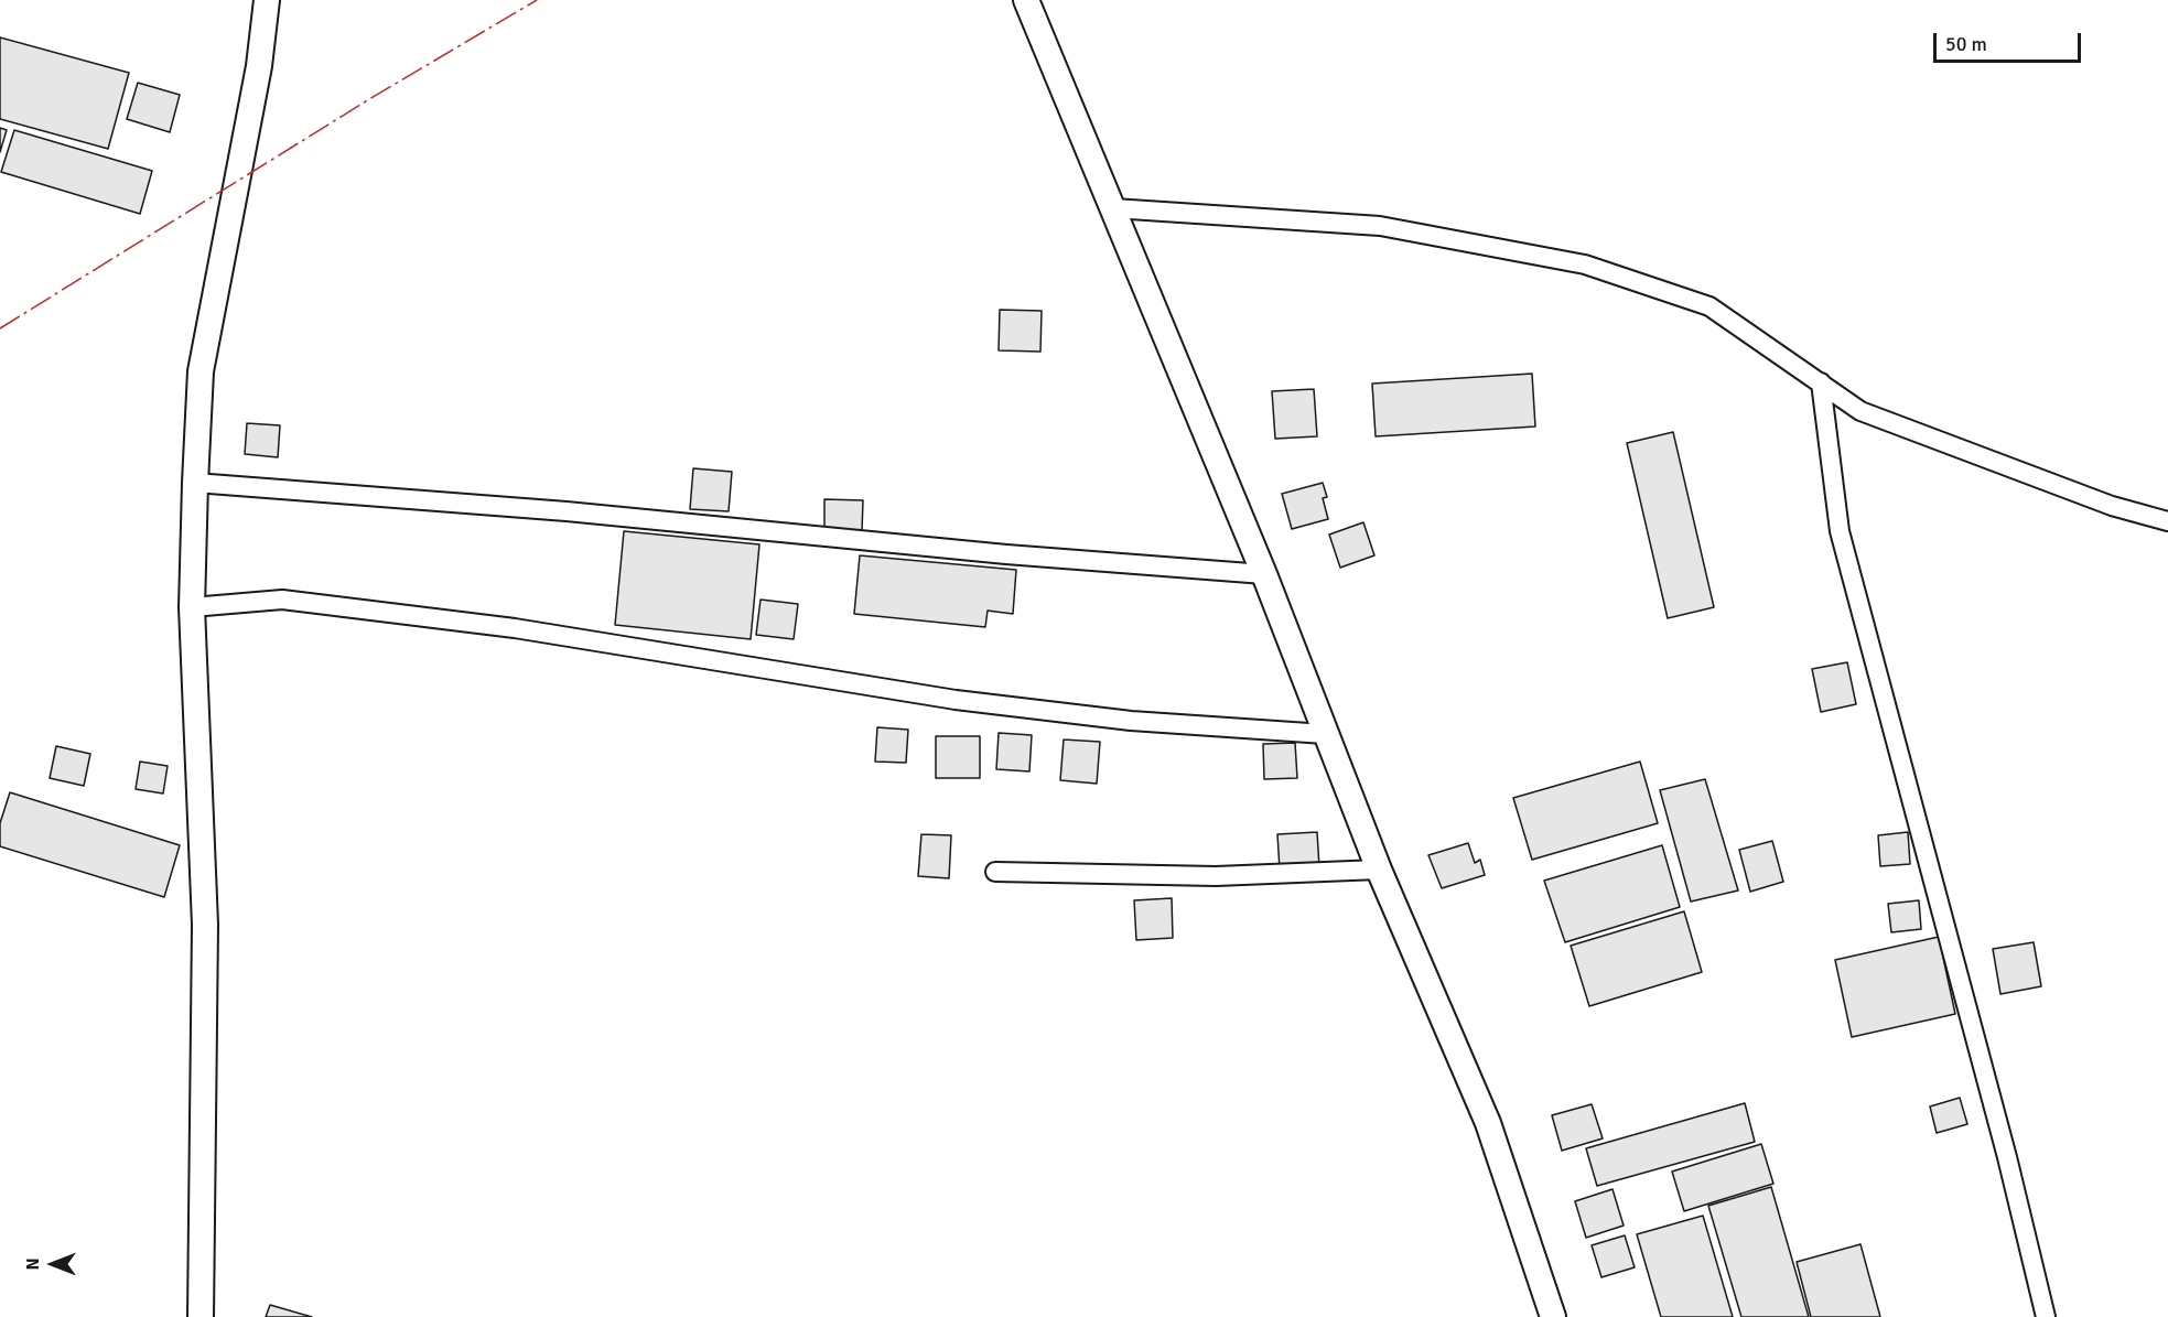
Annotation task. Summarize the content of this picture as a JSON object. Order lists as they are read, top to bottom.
{
  "scale_bar": "50 m",
  "north": "left"
}
